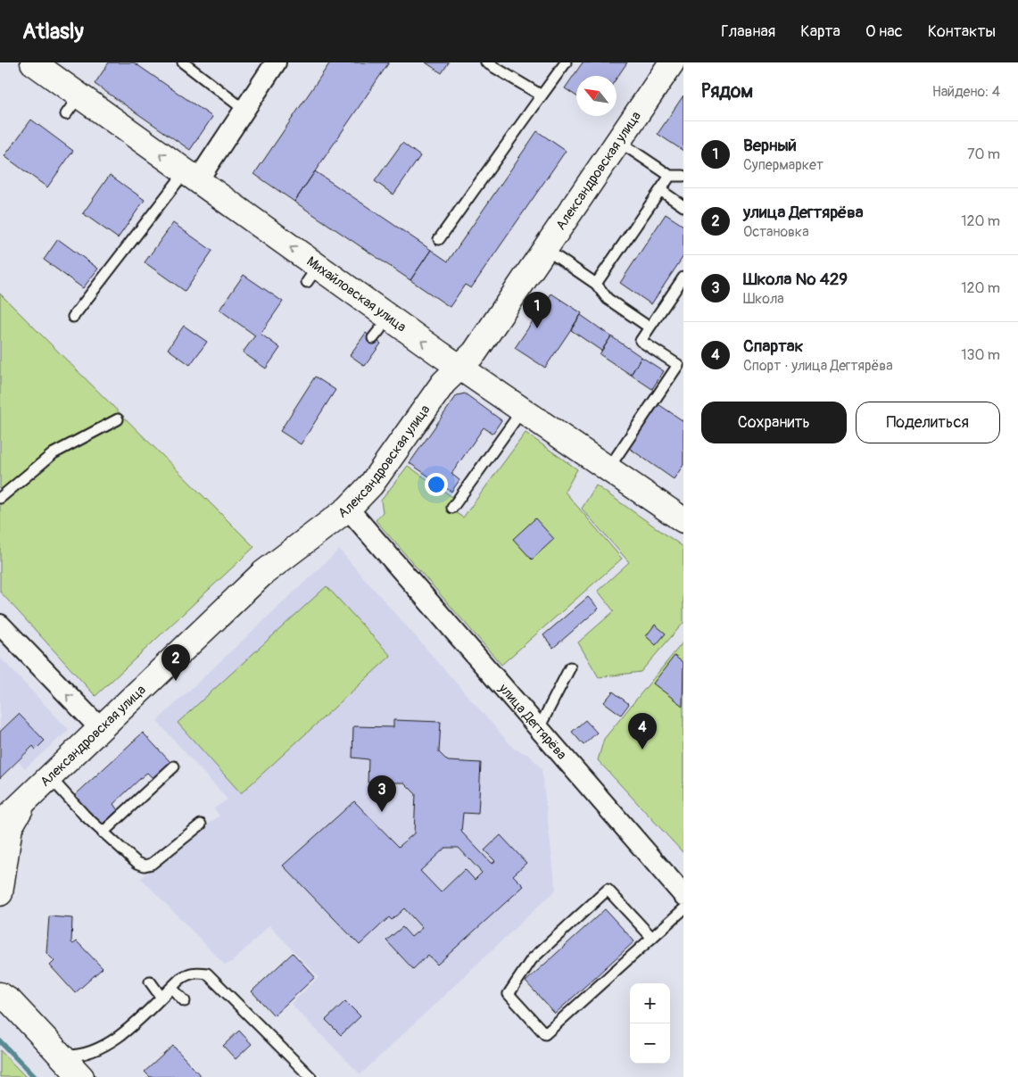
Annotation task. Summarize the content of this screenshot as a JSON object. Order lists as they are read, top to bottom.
{
  "streets": {
    "main road": ["Александровская улица", "Михайловская улица"],
    "street": ["улица Дегтярёва"]
  },
  "crossings": [
    ["Александровская улица", "Михайловская улица"],
    ["Александровская улица", "улица Дегтярёва"]
  ],
  "one_way": ["Михайловская улица"],
  "north": "top left",
  "page": {
    "header": "Atlasly",
    "nav": [
      "Главная",
      "Карта",
      "О нас",
      "Контакты"
    ],
    "heading": ["Рядом", "Найдено: 4"],
    "list": [
      {
        "mark": "1",
        "name": "Верный",
        "note": "Супермаркет",
        "value": "70 m"
      },
      {
        "mark": "2",
        "name": "улица Дегтярёва",
        "note": "Остановка",
        "value": "120 m"
      },
      {
        "mark": "3",
        "name": "Школа № 429",
        "note": "Школа",
        "value": "120 m"
      },
      {
        "mark": "4",
        "name": "Спартак",
        "note": "Спорт · улица Дегтярёва",
        "value": "130 m"
      }
    ],
    "pins": [
      "1",
      "2",
      "4",
      "3"
    ],
    "buttons": ["Сохранить", "Поделиться"],
    "map_buttons": ["+", "−"]
  }
}
